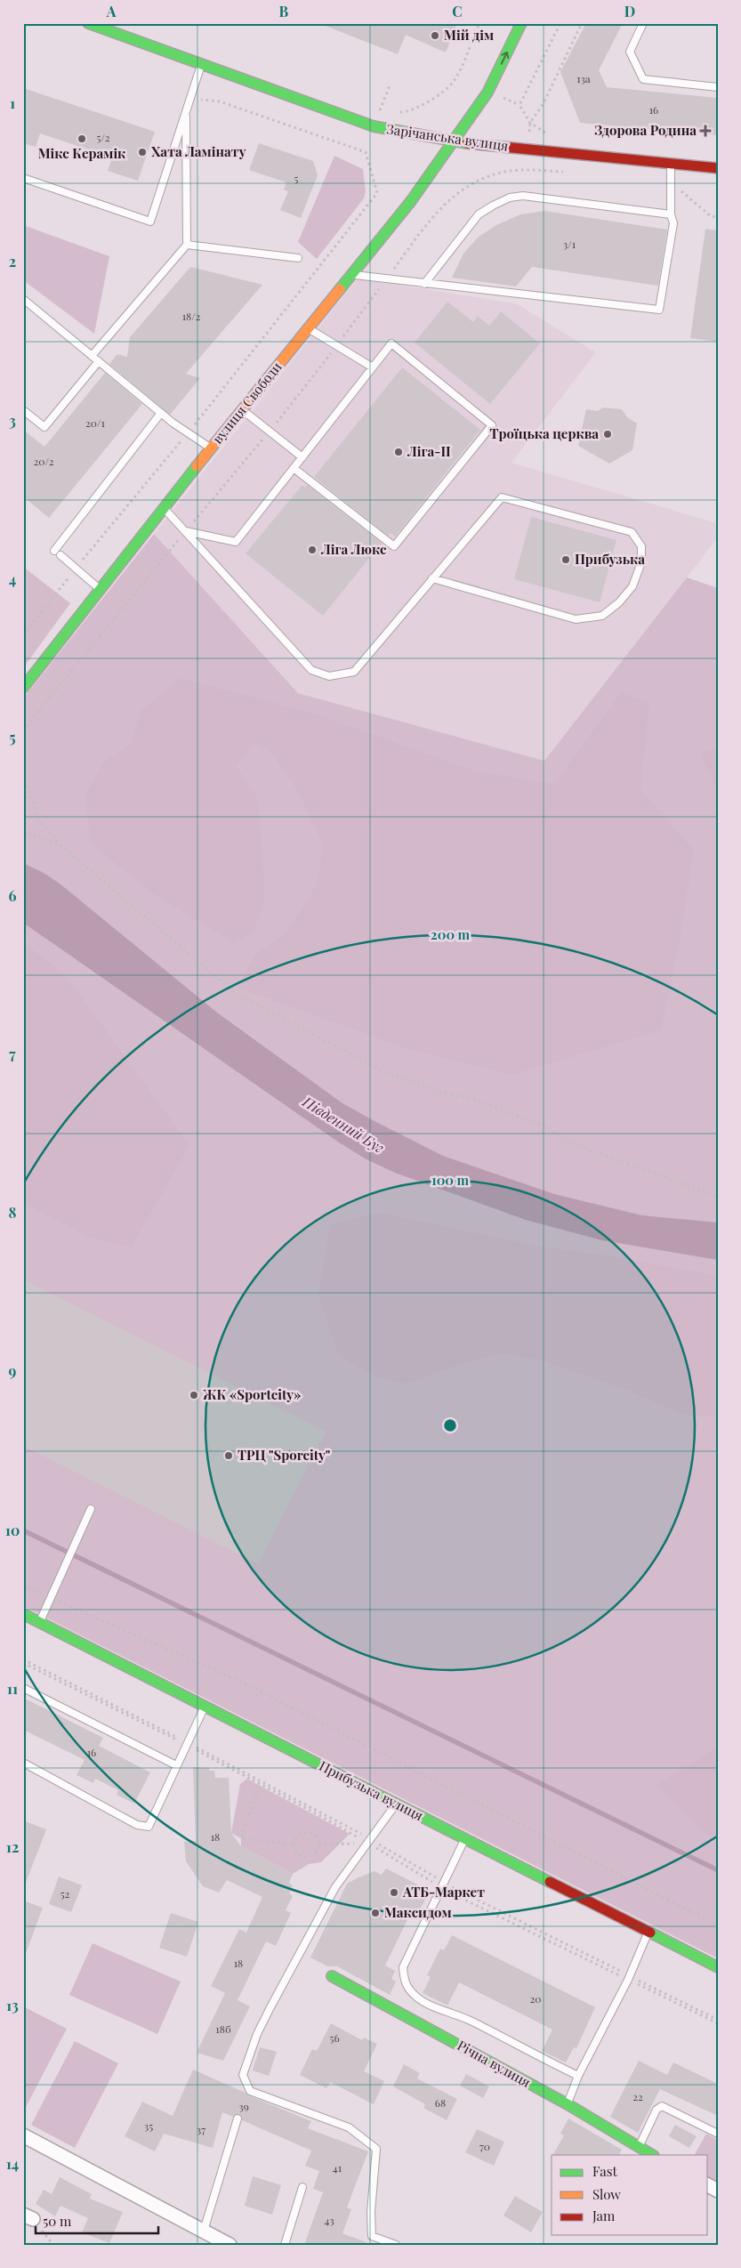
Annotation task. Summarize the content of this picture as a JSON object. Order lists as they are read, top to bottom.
{
  "streets": {
    "street": [
      "Зарічанська вулиця",
      "вулиця Свободи",
      "Прибузька вулиця",
      "Річна вулиця"
    ]
  },
  "crossings": [
    ["Зарічанська вулиця", "вулиця Свободи"]
  ],
  "water": ["Південний Буг"],
  "places": {
    "other": [
      "Мій дім",
      "Мікс Керамік",
      "Хата Ламінату",
      "Троїцька церква",
      "Ліга-II",
      "Ліга Люкс",
      "Прибузька",
      "ЖК «Sportcity»",
      "ТРЦ \"Sporcity\"",
      "АТБ-Маркет",
      "Максидом"
    ],
    "health": ["Здорова Родина"]
  },
  "house_numbers": [
    "13а",
    "16",
    "5/2",
    "5",
    "3/1",
    "18/2",
    "20/1",
    "20/2",
    "16",
    "18",
    "52",
    "18",
    "20",
    "18б",
    "56",
    "22",
    "68",
    "39",
    "35",
    "37",
    "70",
    "41",
    "43"
  ],
  "legend": ["Fast", "Slow", "Jam"],
  "scale_bar": "50 m",
  "grid": {
    "columns": [
      "A",
      "B",
      "C",
      "D"
    ],
    "rows": [
      "1",
      "2",
      "3",
      "4",
      "5",
      "6",
      "7",
      "8",
      "9",
      "10",
      "11",
      "12",
      "13",
      "14"
    ]
  },
  "rings": ["200 m", "100 m"]
}
